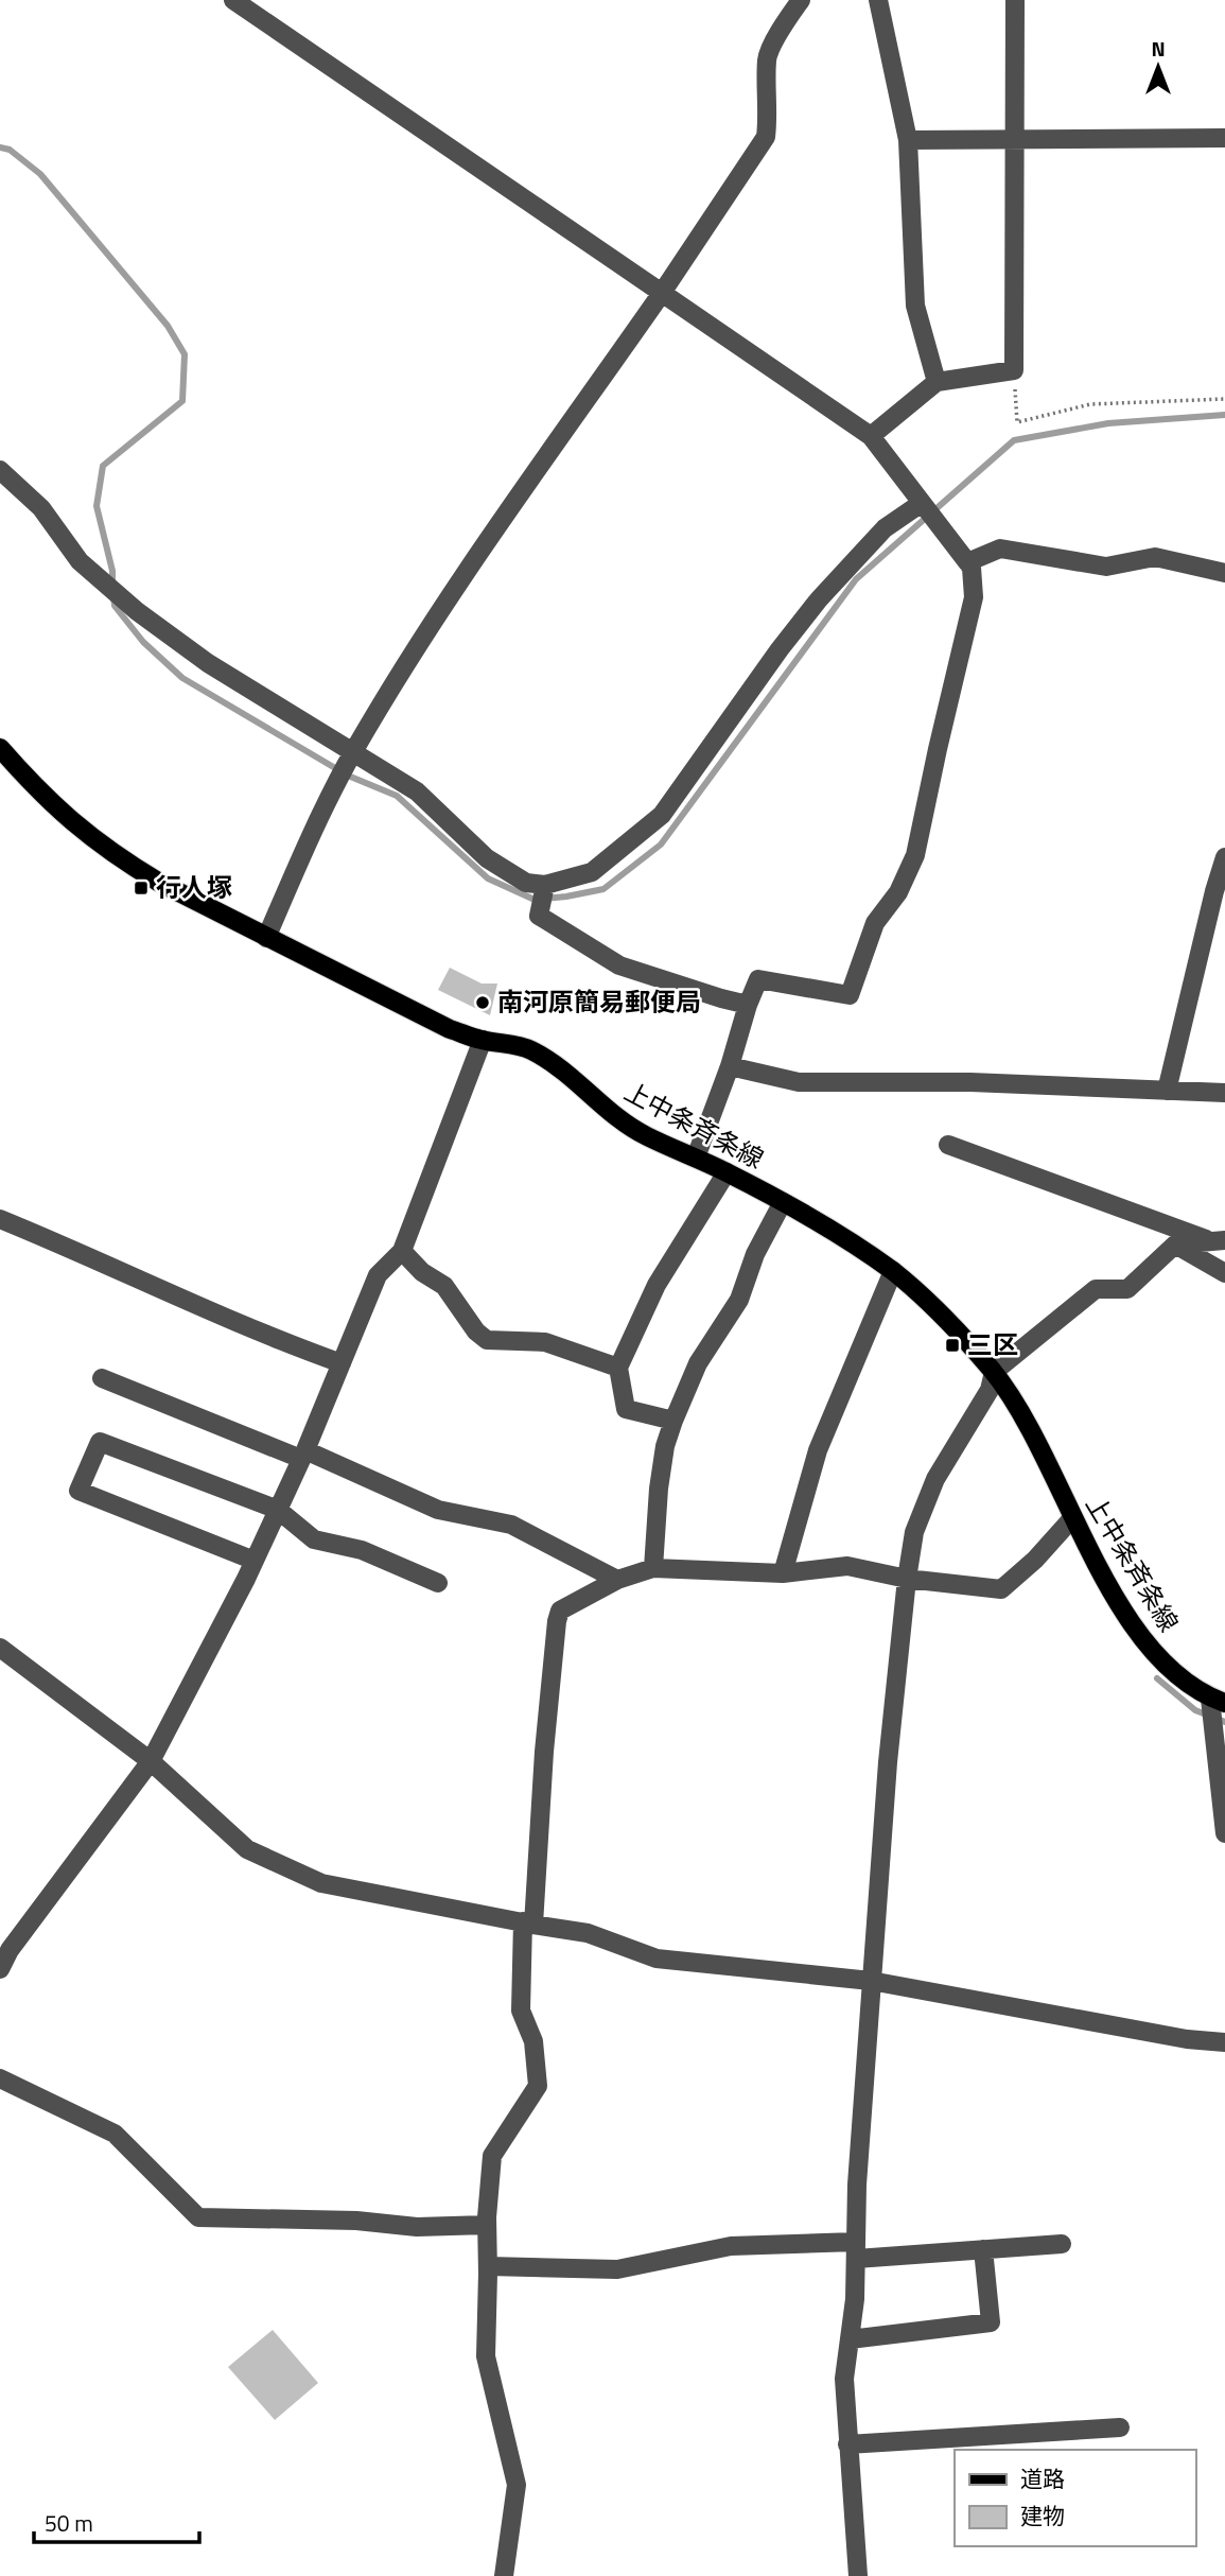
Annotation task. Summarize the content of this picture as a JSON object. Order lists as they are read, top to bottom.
{
  "streets": {
    "main road": ["上中条斉条線"]
  },
  "places": {
    "transit": ["行人塚", "三区"],
    "other": ["南河原簡易郵便局"]
  },
  "legend": ["道路", "建物"],
  "scale_bar": "50 m",
  "north": "top"
}
